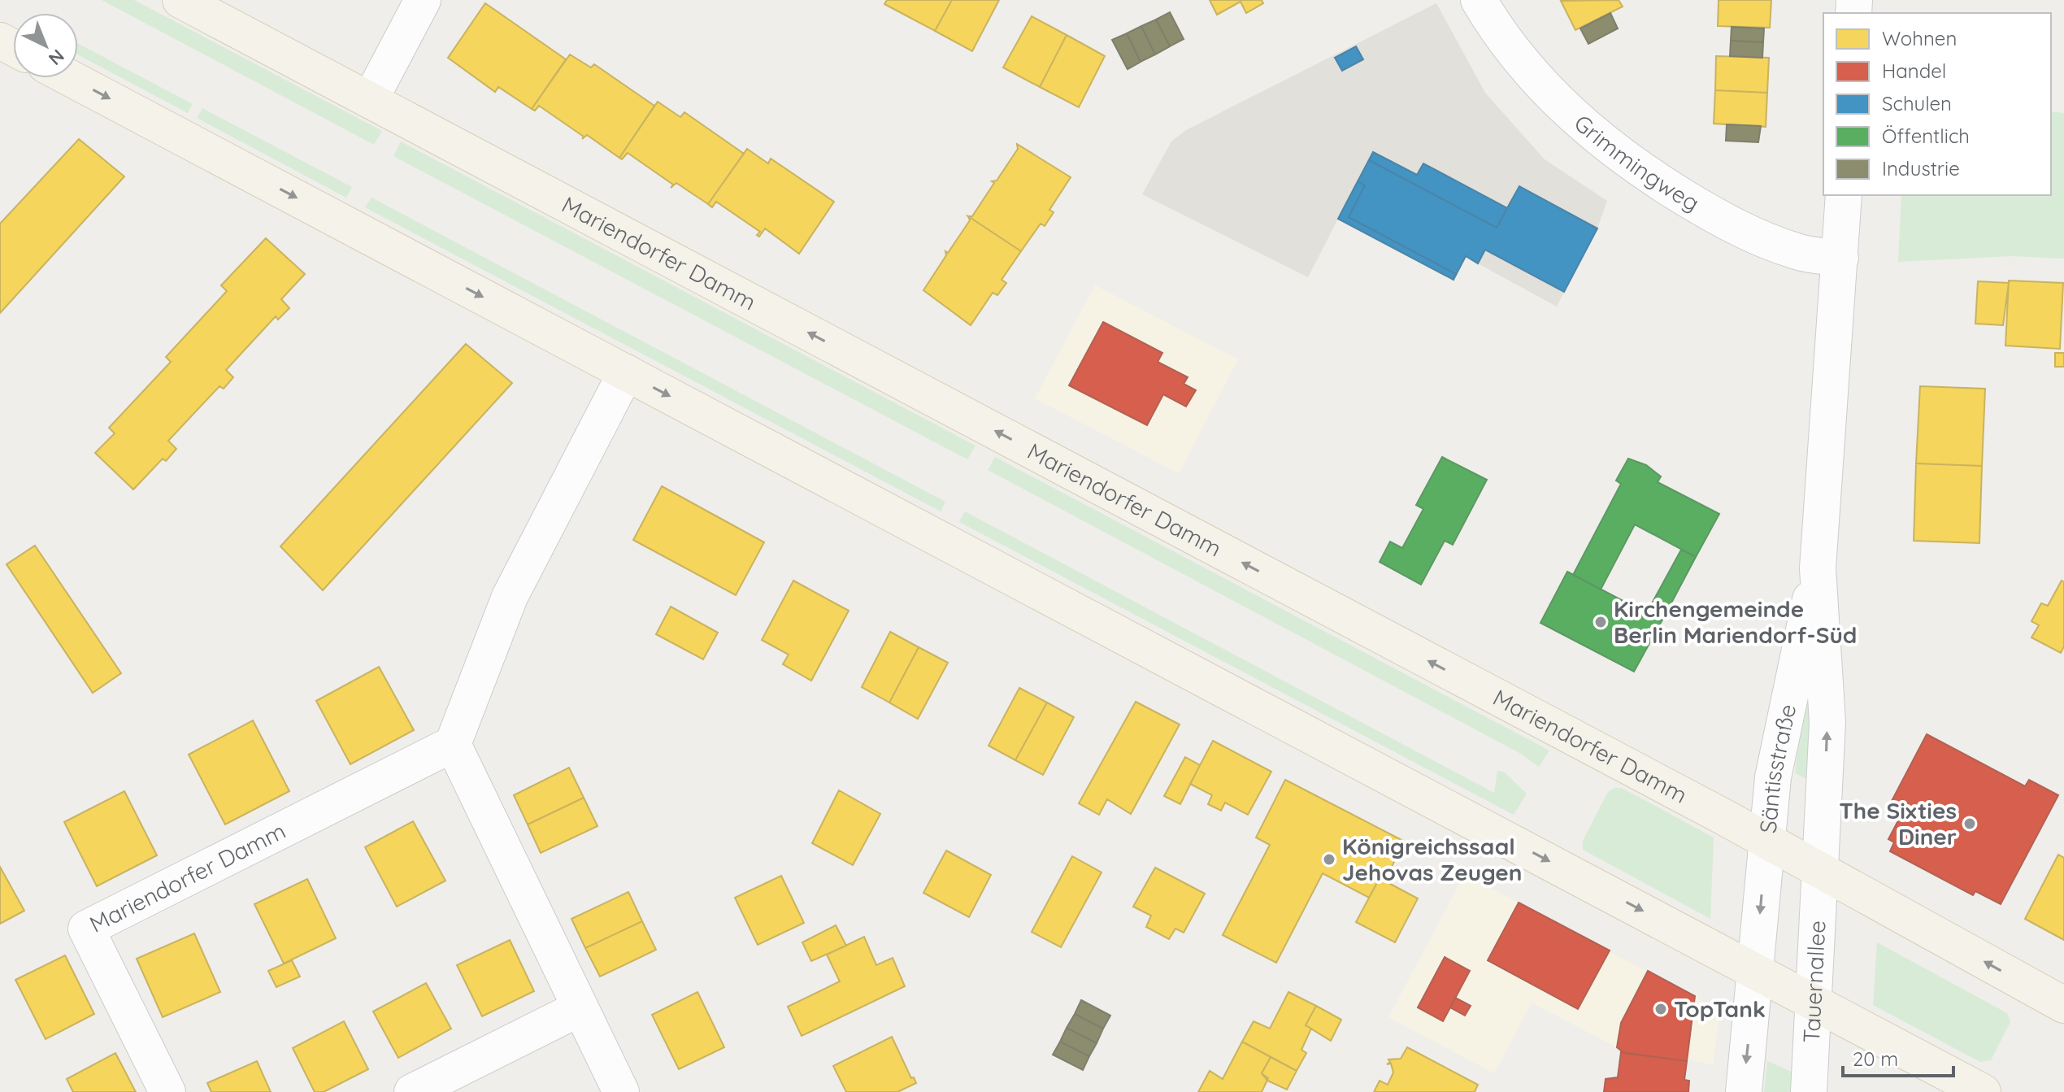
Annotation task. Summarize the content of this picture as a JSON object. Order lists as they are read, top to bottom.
{
  "streets": {
    "main road": ["Mariendorfer Damm"],
    "street": ["Grimmingweg", "Säntisstraße", "Tauernallee"]
  },
  "crossings": [
    ["Grimmingweg", "Säntisstraße"],
    ["Mariendorfer Damm", "Säntisstraße"],
    ["Mariendorfer Damm", "Tauernallee"],
    ["Säntisstraße", "Tauernallee"]
  ],
  "places": [
    "Kirchengemeinde Berlin Mariendorf-Süd",
    "The Sixties Diner",
    "Königreichssaal Jehovas Zeugen",
    "TopTank"
  ],
  "legend": [
    "Wohnen",
    "Handel",
    "Schulen",
    "Öffentlich",
    "Industrie"
  ],
  "scale_bar": "20 m",
  "north": "bottom right"
}
